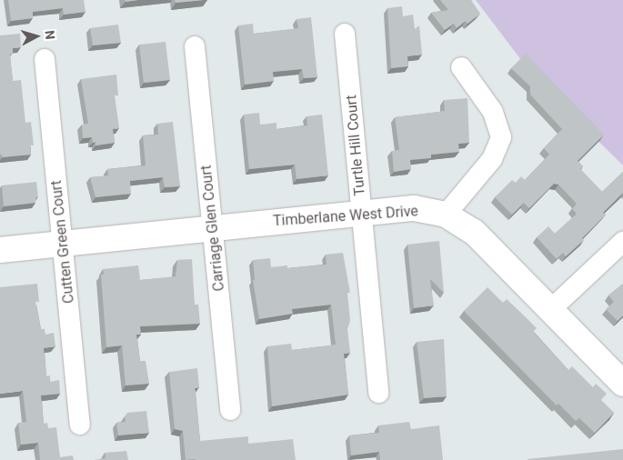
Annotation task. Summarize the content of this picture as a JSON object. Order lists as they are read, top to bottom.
{
  "streets": {
    "street": [
      "Turtle Hill Court",
      "Timberlane West Drive",
      "Carriage Glen Court",
      "Cutten Green Court"
    ]
  },
  "crossings": [
    ["Turtle Hill Court", "Timberlane West Drive"],
    ["Timberlane West Drive", "Carriage Glen Court"],
    ["Timberlane West Drive", "Cutten Green Court"]
  ],
  "north": "right"
}
